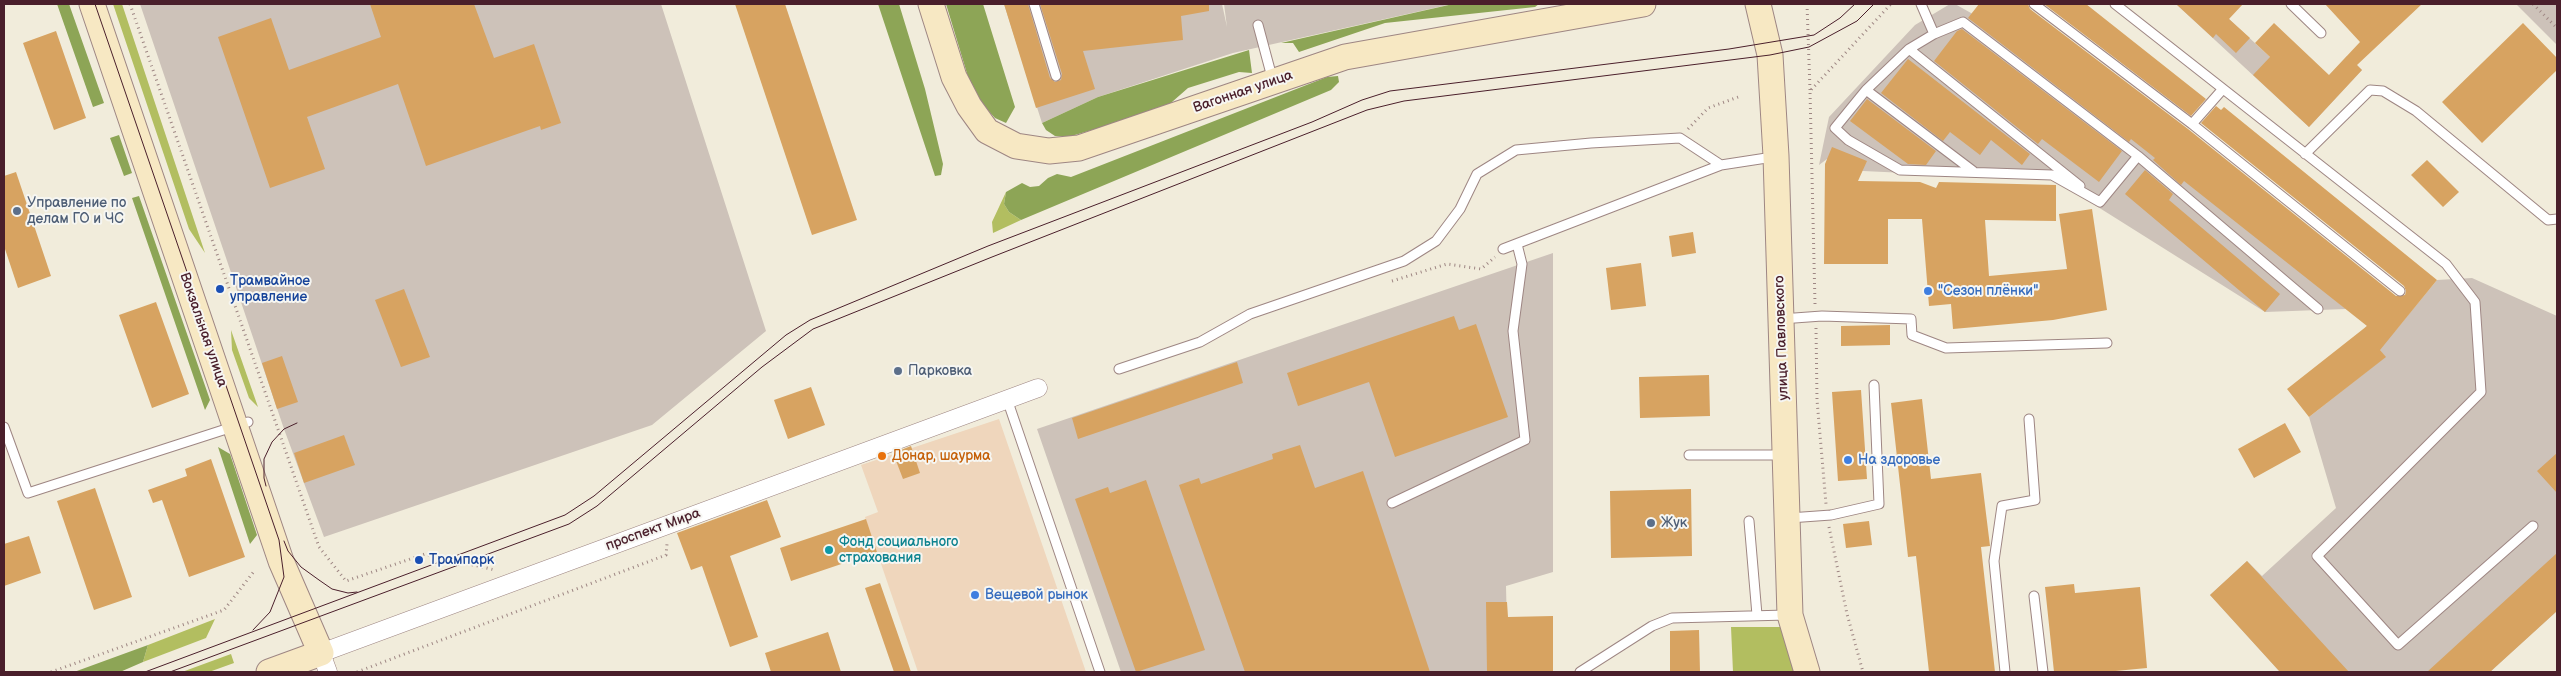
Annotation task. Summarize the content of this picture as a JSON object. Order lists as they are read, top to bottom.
{
  "streets": {
    "street": [
      "Вагонная улица",
      "Вокзальная улица",
      "улица Павловского",
      "проспект Мира"
    ]
  },
  "crossings": [
    ["Вокзальная улица", "проспект Мира"]
  ],
  "places": [
    "Управление по делам ГО и ЧС",
    "Трамвайное управление",
    "\"Сезон плёнки\"",
    "Парковка",
    "Донар, шаурма",
    "На здоровье",
    "Жук",
    "Фонд социального страхования",
    "Трампарк",
    "Вещевой рынок"
  ]
}
